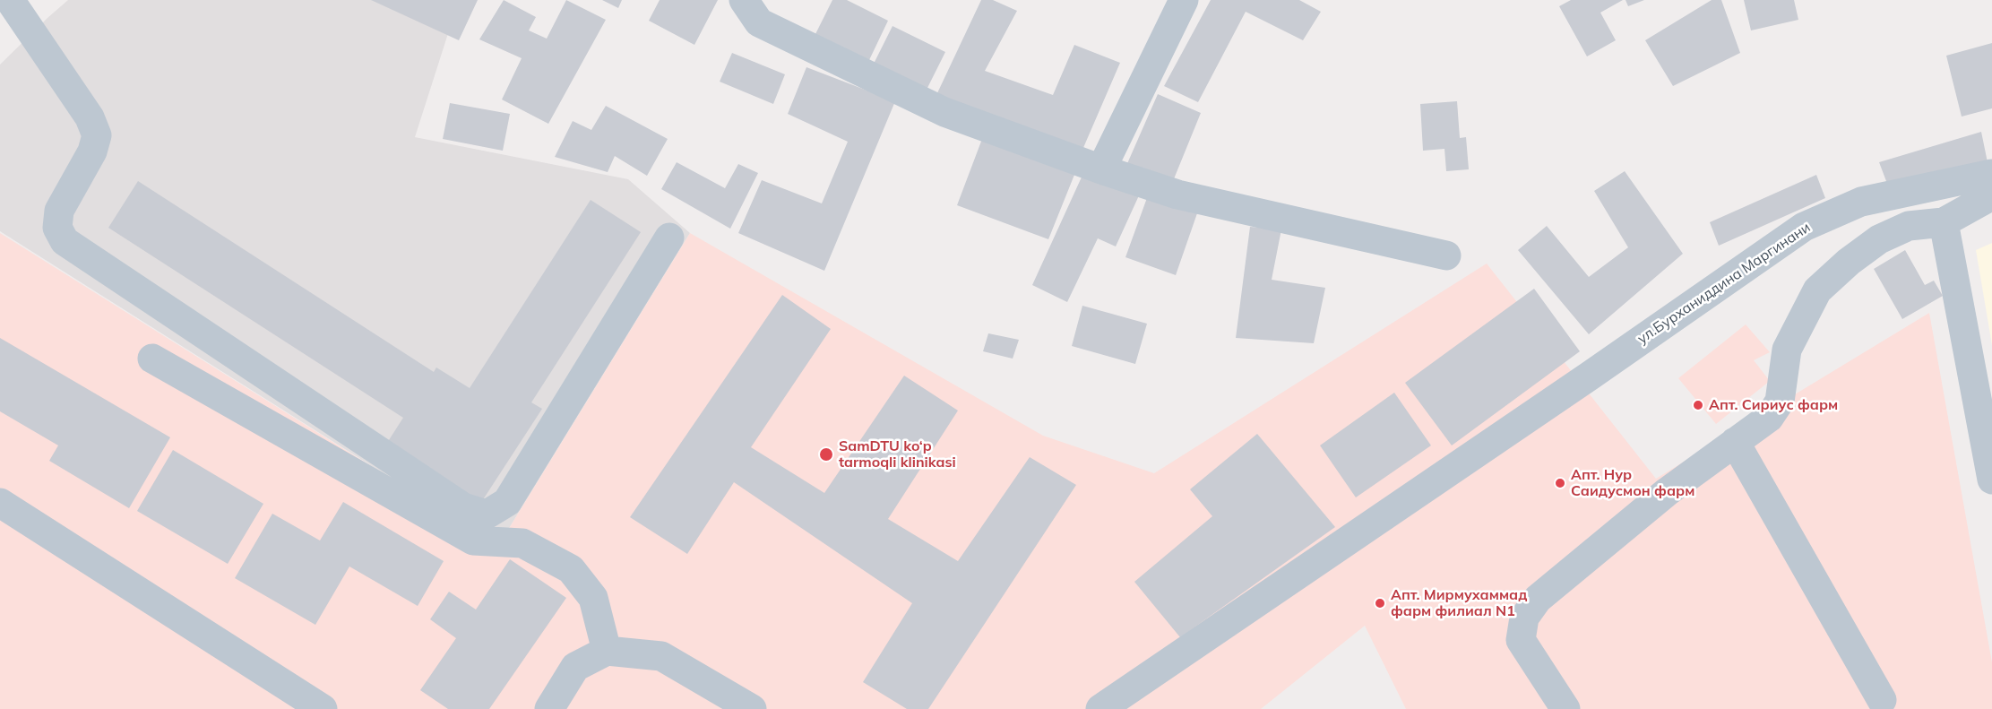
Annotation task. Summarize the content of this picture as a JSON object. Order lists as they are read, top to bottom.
{
  "streets": {
    "street": ["ул.Бурханиддина Маргинани"]
  },
  "places": [
    "Апт. Сириус фарм",
    "SamDTU ko‘p tarmoqli klinikasi",
    "Апт. Нур Саидусмон фарм",
    "Апт. Мирмухаммад фарм филиал N1"
  ]
}
